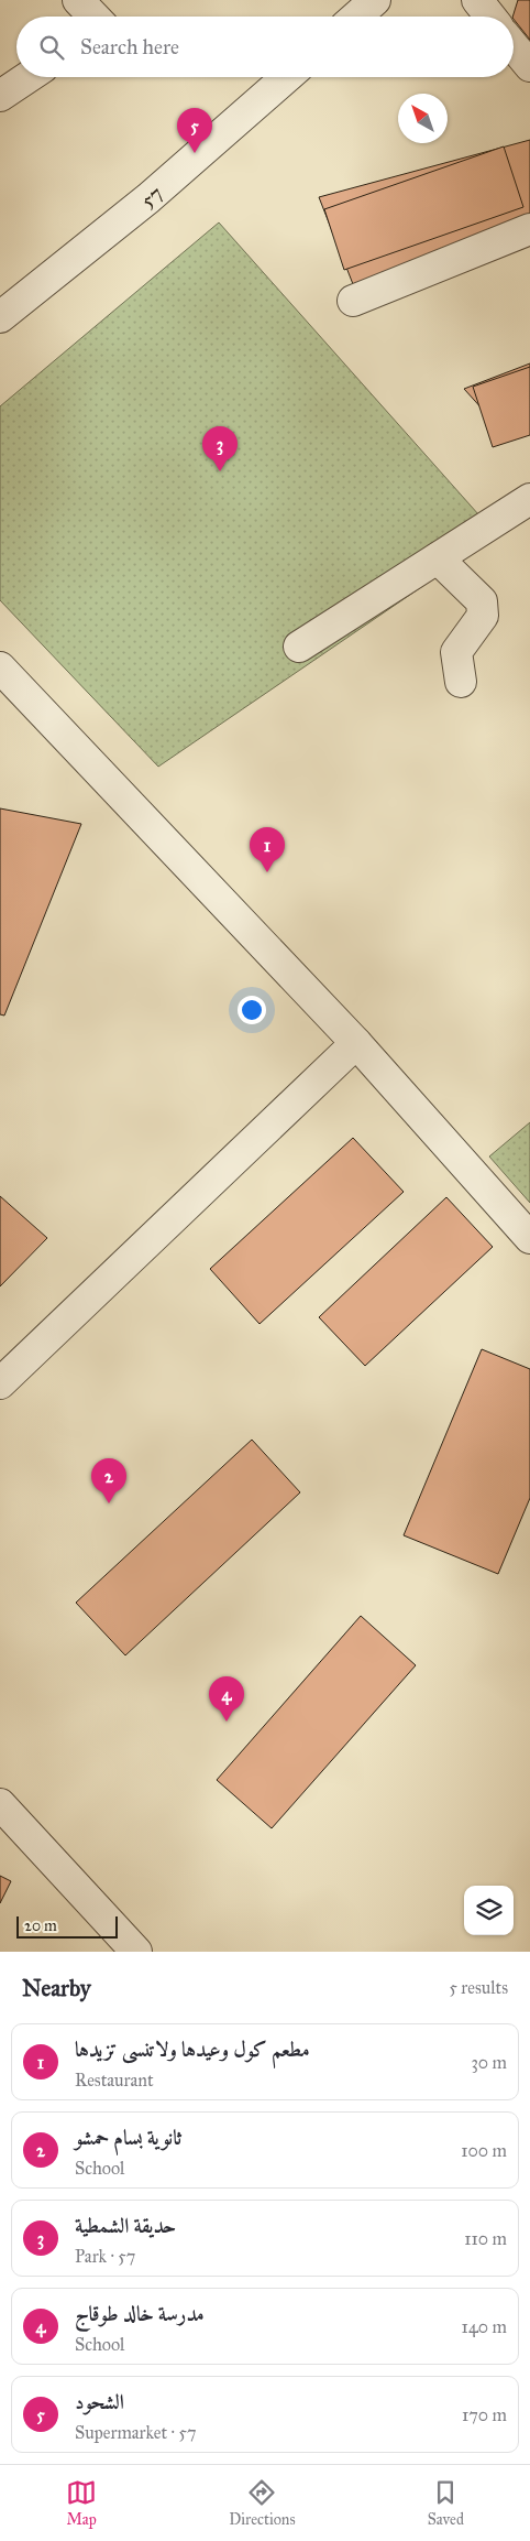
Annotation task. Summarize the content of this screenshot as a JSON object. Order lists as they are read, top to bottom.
{
  "streets": {
    "street": ["57"]
  },
  "scale_bar": "20 m",
  "north": "top left",
  "page": {
    "search": "Search here",
    "pins": [
      "5",
      "3",
      "1",
      "2",
      "4"
    ],
    "scale": "20 m",
    "heading": ["Nearby", "5 results"],
    "list": [
      {
        "mark": "1",
        "name": "مطعم كول وعيدها ولاتنسى تزيدها",
        "note": "Restaurant",
        "value": "30 m"
      },
      {
        "mark": "2",
        "name": "ثانوية بسام حمشو",
        "note": "School",
        "value": "100 m"
      },
      {
        "mark": "3",
        "name": "حديقة الشمطية",
        "note": "Park · 57",
        "value": "110 m"
      },
      {
        "mark": "4",
        "name": "مدرسة خالد طوقاج",
        "note": "School",
        "value": "140 m"
      },
      {
        "mark": "5",
        "name": "الشحود",
        "note": "Supermarket · 57",
        "value": "170 m"
      }
    ],
    "nav": ["Map", "Directions", "Saved"]
  }
}
